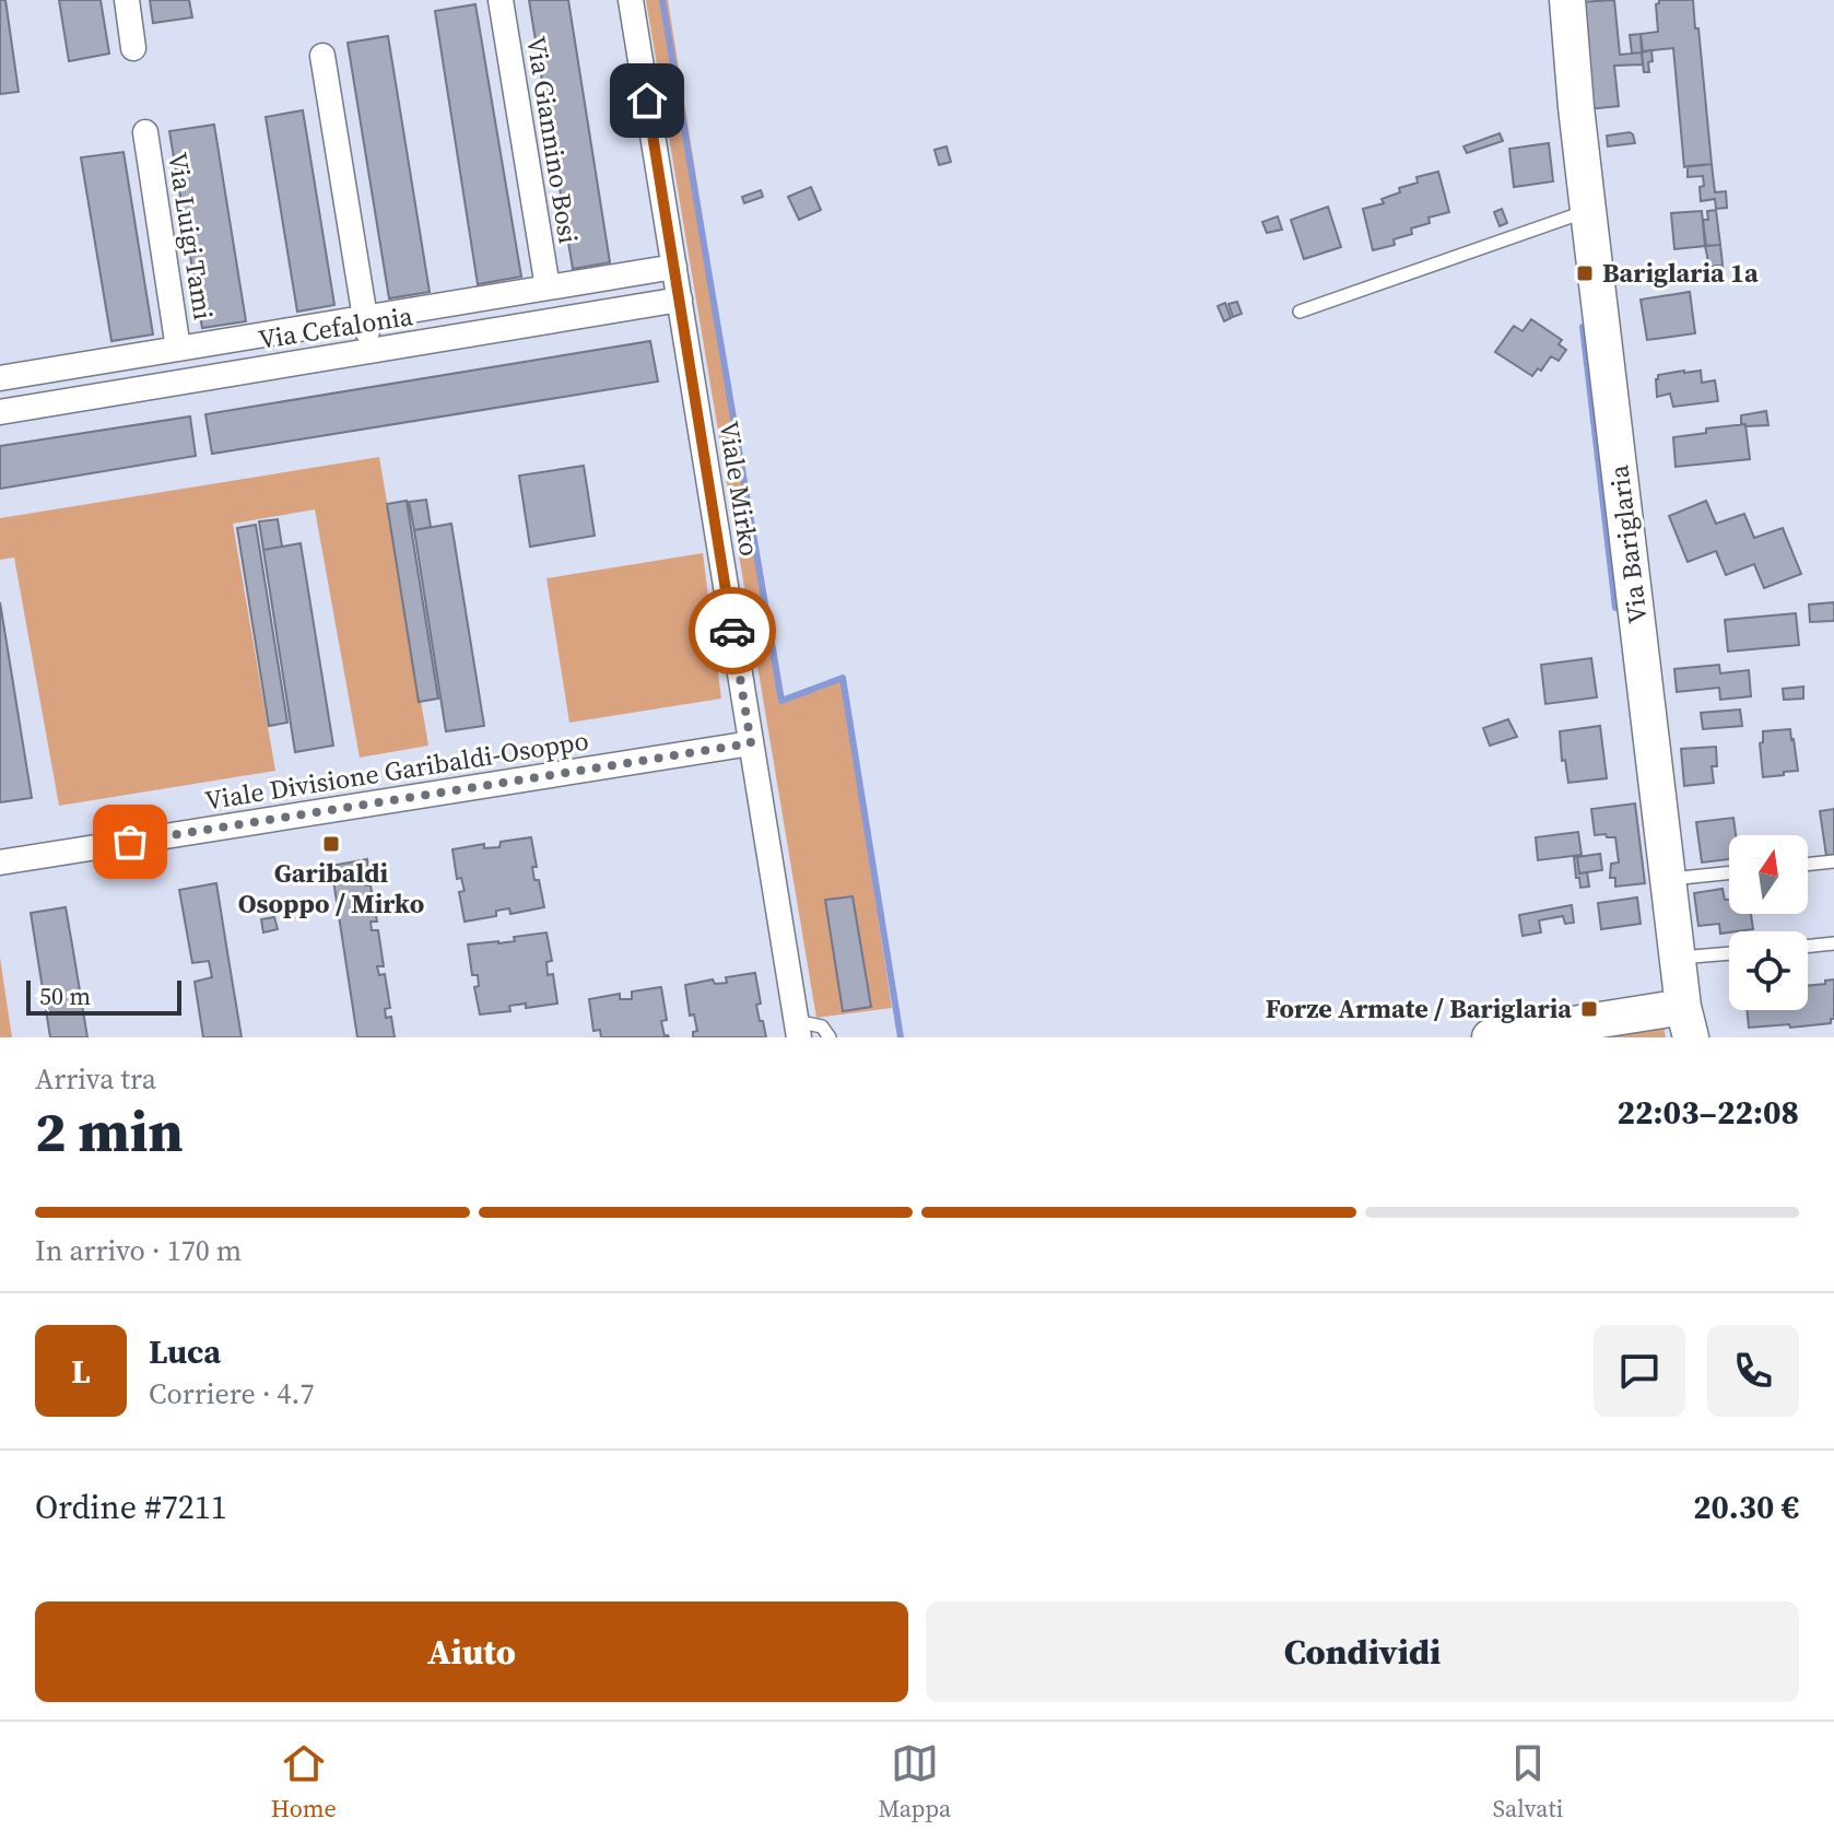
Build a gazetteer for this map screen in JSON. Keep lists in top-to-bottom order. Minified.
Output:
{"streets":{"street":["Via Giannino Bosi","Via Luigi Tami","Via Cefalonia","Viale Mirko","Via Bariglaria","Viale Divisione Garibaldi-Osoppo"]},"crossings":[["Via Giannino Bosi","Via Cefalonia"],["Via Luigi Tami","Via Cefalonia"],["Via Cefalonia","Viale Mirko"],["Viale Mirko","Viale Divisione Garibaldi-Osoppo"]],"places":{"transit":["Bariglaria 1a","Garibaldi Osoppo / Mirko","Forze Armate / Bariglaria"]},"scale_bar":"50 m","north":"top","page":{"scale":"50 m","heading":["2 min","Arriva tra","22:03–22:08"],"panel":["Luca","Corriere · 4.7","Ordine #7211","20.30 €"],"bar":"In arrivo · 170 m","round":"L","buttons":["Aiuto","Condividi"],"tabs":["Home","Mappa","Salvati"]}}
